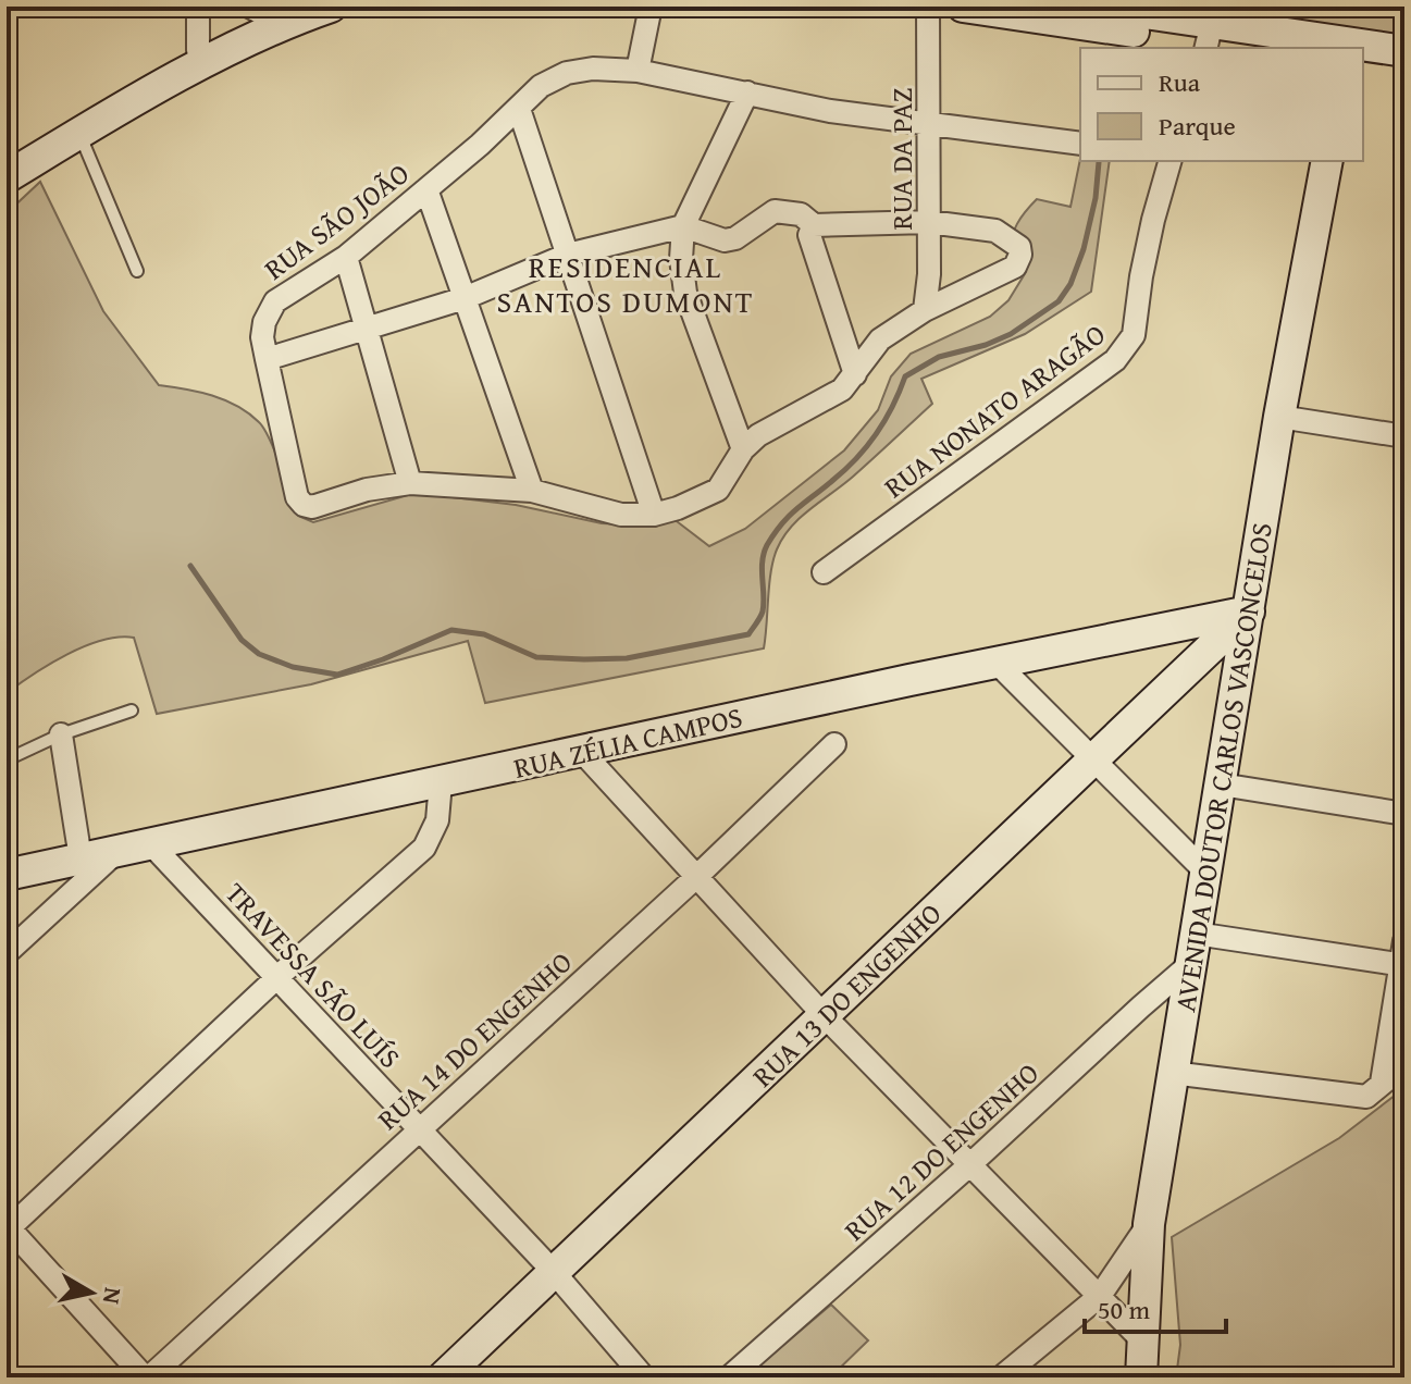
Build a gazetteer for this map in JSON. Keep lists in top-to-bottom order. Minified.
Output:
{"streets":{"street":["RUA DA PAZ","RUA SÃO JOÃO","RUA NONATO ARAGÃO","RUA ZÉLIA CAMPOS","AVENIDA DOUTOR CARLOS VASCONCELOS","TRAVESSA SÃO LUÍS","RUA 13 DO ENGENHO","RUA 14 DO ENGENHO","RUA 12 DO ENGENHO"]},"crossings":[["RUA DA PAZ","RUA SÃO JOÃO"],["RUA ZÉLIA CAMPOS","AVENIDA DOUTOR CARLOS VASCONCELOS"],["RUA ZÉLIA CAMPOS","TRAVESSA SÃO LUÍS"],["RUA ZÉLIA CAMPOS","RUA 13 DO ENGENHO"],["AVENIDA DOUTOR CARLOS VASCONCELOS","RUA 13 DO ENGENHO"],["AVENIDA DOUTOR CARLOS VASCONCELOS","RUA 12 DO ENGENHO"],["TRAVESSA SÃO LUÍS","RUA 13 DO ENGENHO"],["TRAVESSA SÃO LUÍS","RUA 14 DO ENGENHO"]],"districts":["RESIDENCIAL SANTOS DUMONT"],"legend":["Rua","Parque"],"scale_bar":"50 m","north":"right"}
